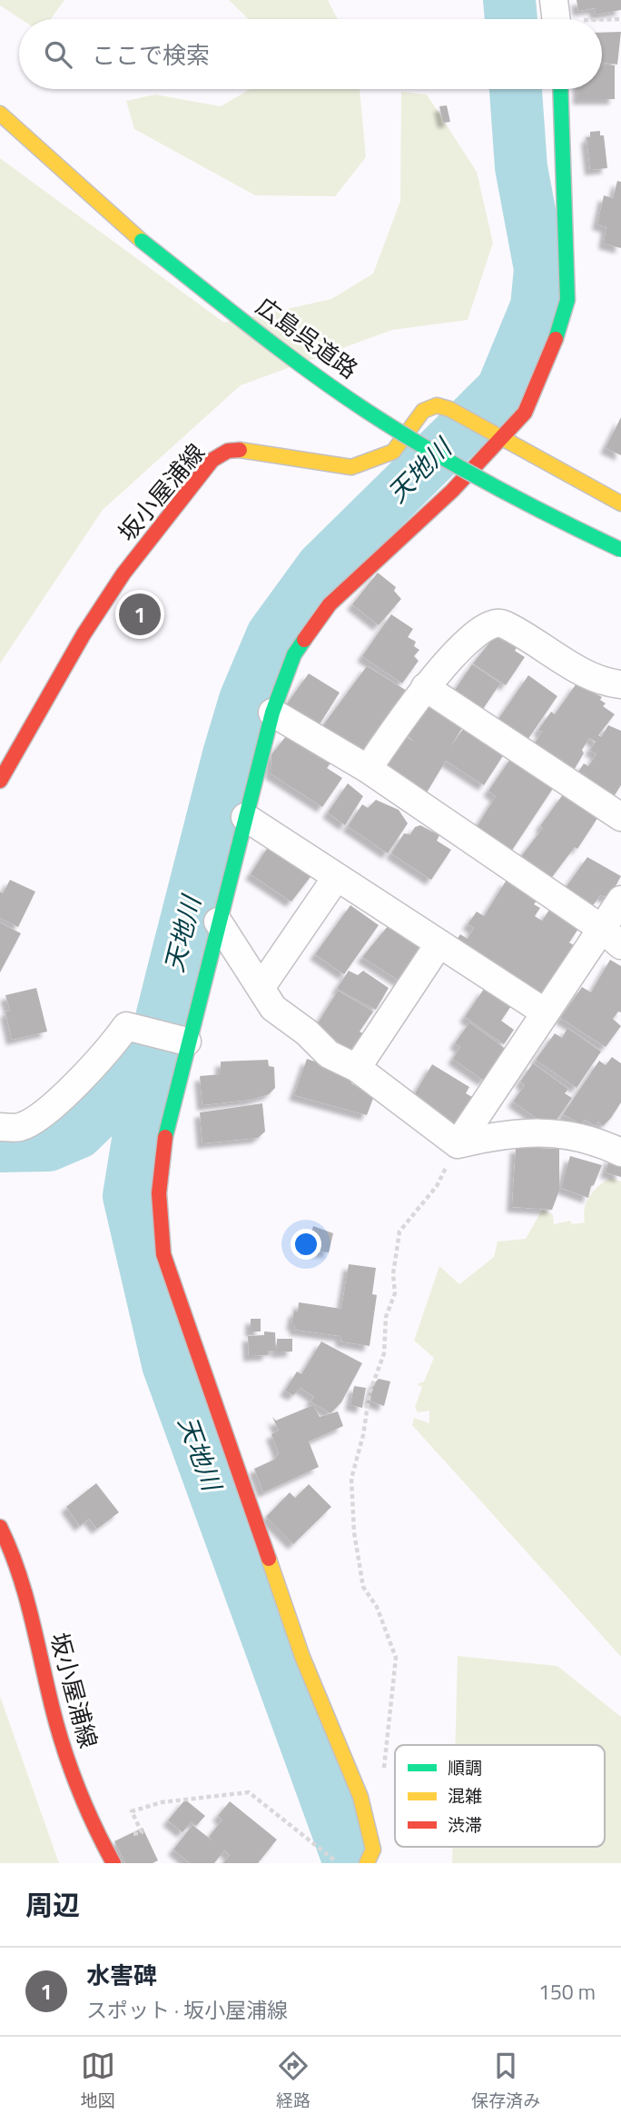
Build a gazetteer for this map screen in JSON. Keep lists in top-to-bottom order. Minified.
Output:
{"streets":{"main road":["広島呉道路","坂小屋浦線"]},"water":["天地川"],"legend":["順調","混雑","渋滞"],"page":{"search":"ここで検索","pins":"1","heading":"周辺","list":[{"mark":"1","name":"水害碑","note":"スポット · 坂小屋浦線","value":"150 m"}],"nav":["地図","経路","保存済み"]}}
